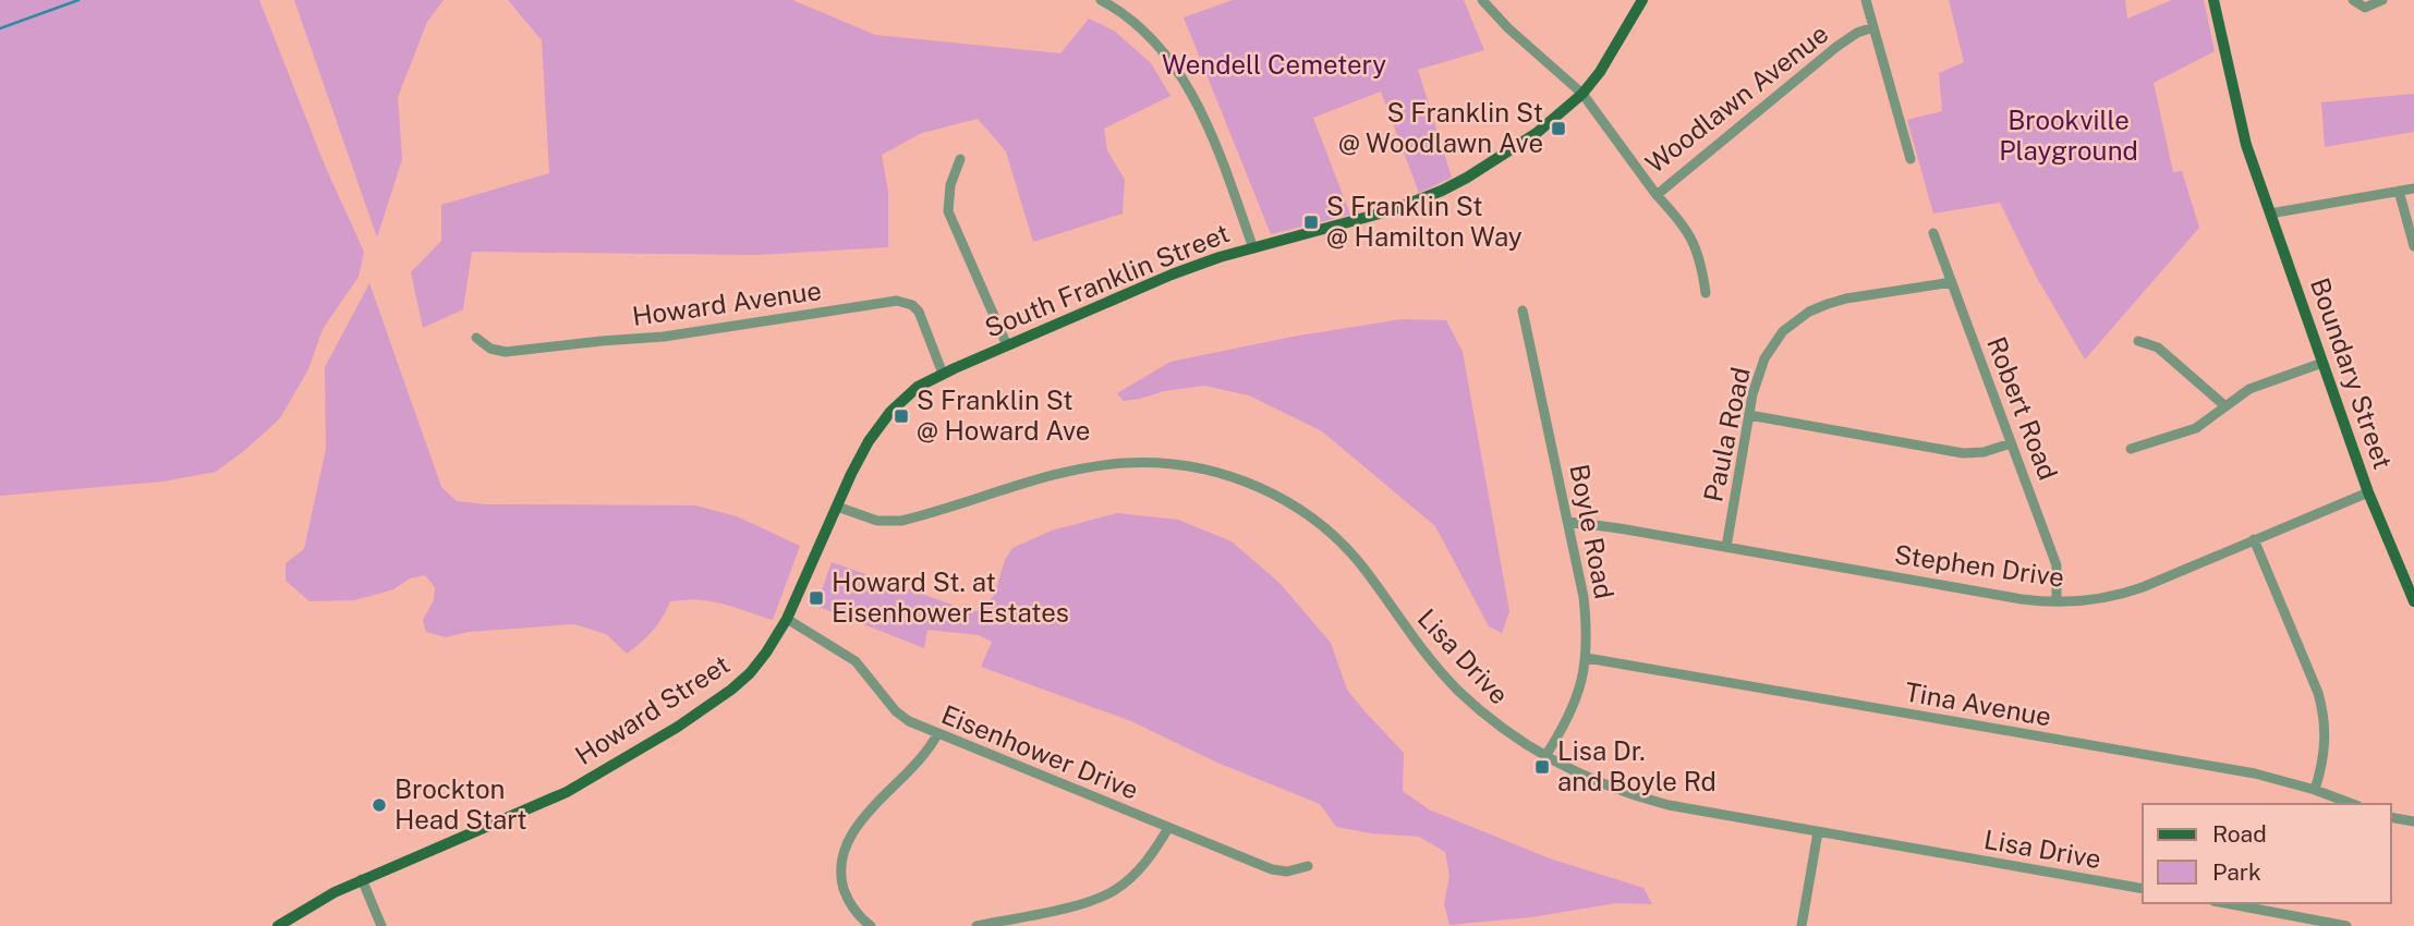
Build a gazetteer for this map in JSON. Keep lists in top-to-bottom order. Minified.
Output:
{"streets":{"main road":["South Franklin Street","Boundary Street","Howard Street"],"street":["Woodlawn Avenue","Howard Avenue","Robert Road","Paula Road","Boyle Road","Stephen Drive","Lisa Drive","Tina Avenue","Eisenhower Drive"]},"crossings":[["Woodlawn Avenue","South Franklin Street"],["South Franklin Street","Howard Avenue"],["South Franklin Street","Howard Street"],["Boundary Street","Stephen Drive"],["Robert Road","Paula Road"],["Robert Road","Stephen Drive"],["Paula Road","Stephen Drive"],["Boyle Road","Stephen Drive"],["Boyle Road","Lisa Drive"],["Boyle Road","Tina Avenue"],["Lisa Drive","Howard Street"],["Howard Street","Eisenhower Drive"]],"parks":["Wendell Cemetery","Brookville Playground"],"places":{"transit":["S Franklin St @ Woodlawn Ave","S Franklin St @ Hamilton Way","S Franklin St @ Howard Ave","Howard St. at Eisenhower Estates","Lisa Dr. and Boyle Rd"],"other":["Brockton Head Start"]},"legend":["Road","Park"]}
